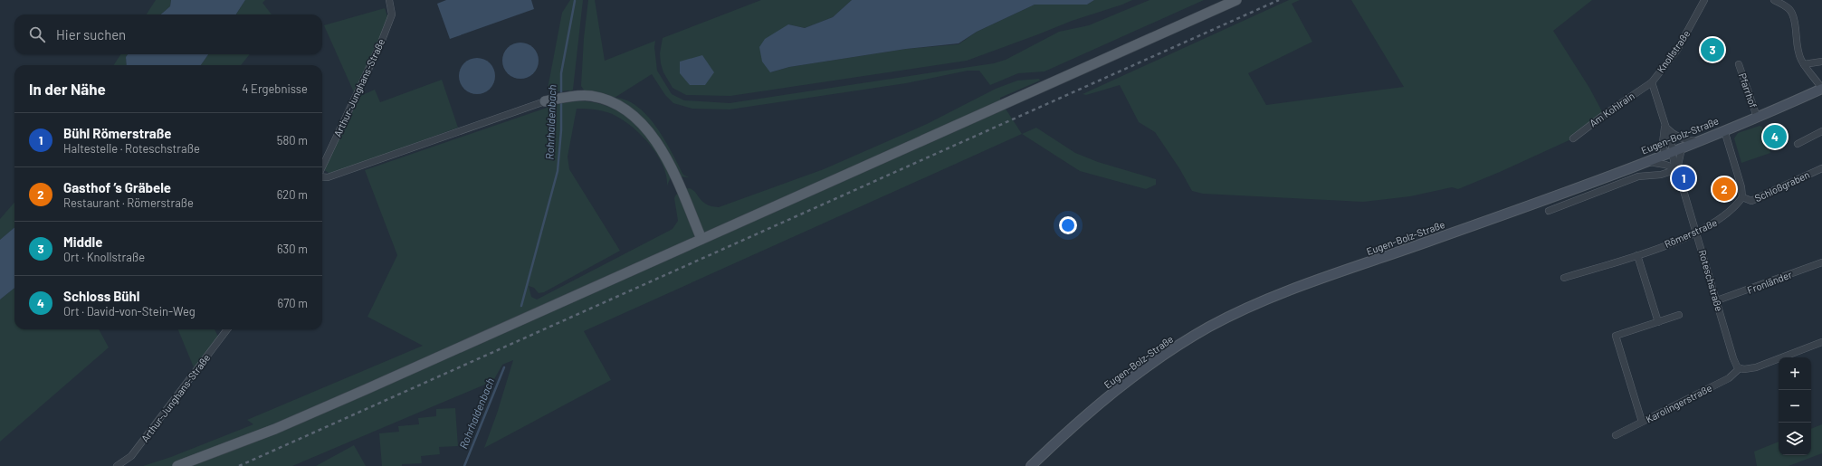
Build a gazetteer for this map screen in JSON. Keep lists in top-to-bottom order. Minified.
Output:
{"streets":{"street":["Knollstraße","Arthur-Junghans-Straße","Pfarrhof","Am Kohlrain","Eugen-Bolz-Straße","Schloßgraben","Römerstraße","Roteschstraße","Fronländer","Karolingerstraße"]},"crossings":[["Knollstraße","Am Kohlrain"],["Knollstraße","Eugen-Bolz-Straße"],["Knollstraße","Roteschstraße"],["Pfarrhof","Eugen-Bolz-Straße"],["Eugen-Bolz-Straße","Roteschstraße"],["Schloßgraben","Römerstraße"],["Römerstraße","Roteschstraße"],["Roteschstraße","Fronländer"],["Roteschstraße","Karolingerstraße"]],"water":["Rohrhaldenbach"],"page":{"search":"Hier suchen","pins":["3","4","1","2"],"heading":["In der Nähe","4 Ergebnisse"],"list":[{"mark":"1","name":"Bühl Römerstraße","note":"Haltestelle · Roteschstraße","value":"580 m"},{"mark":"2","name":"Gasthof ’s Gräbele","note":"Restaurant · Römerstraße","value":"620 m"},{"mark":"3","name":"Middle","note":"Ort · Knollstraße","value":"630 m"},{"mark":"4","name":"Schloss Bühl","note":"Ort · David-von-Stein-Weg","value":"670 m"}],"map_buttons":["+","−"]}}
